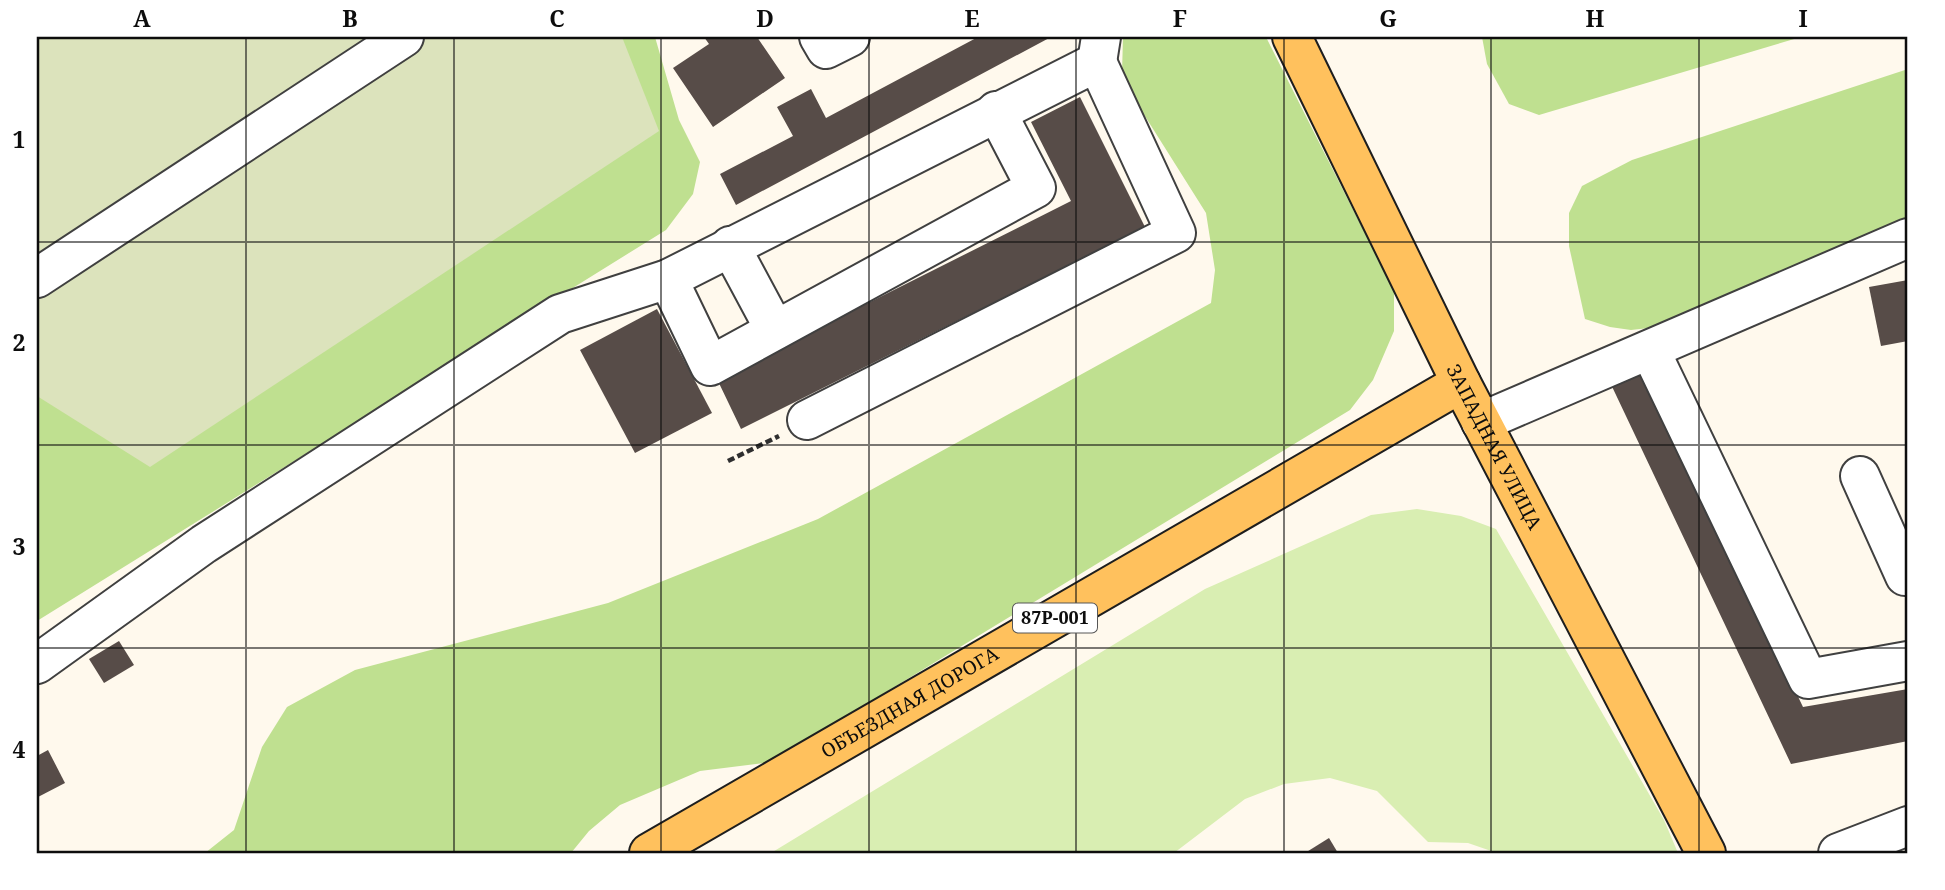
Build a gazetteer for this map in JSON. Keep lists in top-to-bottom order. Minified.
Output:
{"streets":{"main road":["ЗАПАДНАЯ УЛИЦА","87Р-001","ОБЪЕЗДНАЯ ДОРОГА"]},"crossings":[["ЗАПАДНАЯ УЛИЦА","ОБЪЕЗДНАЯ ДОРОГА"]],"grid":{"columns":["A","B","C","D","E","F","G","H","I"],"rows":["1","2","3","4"]}}
